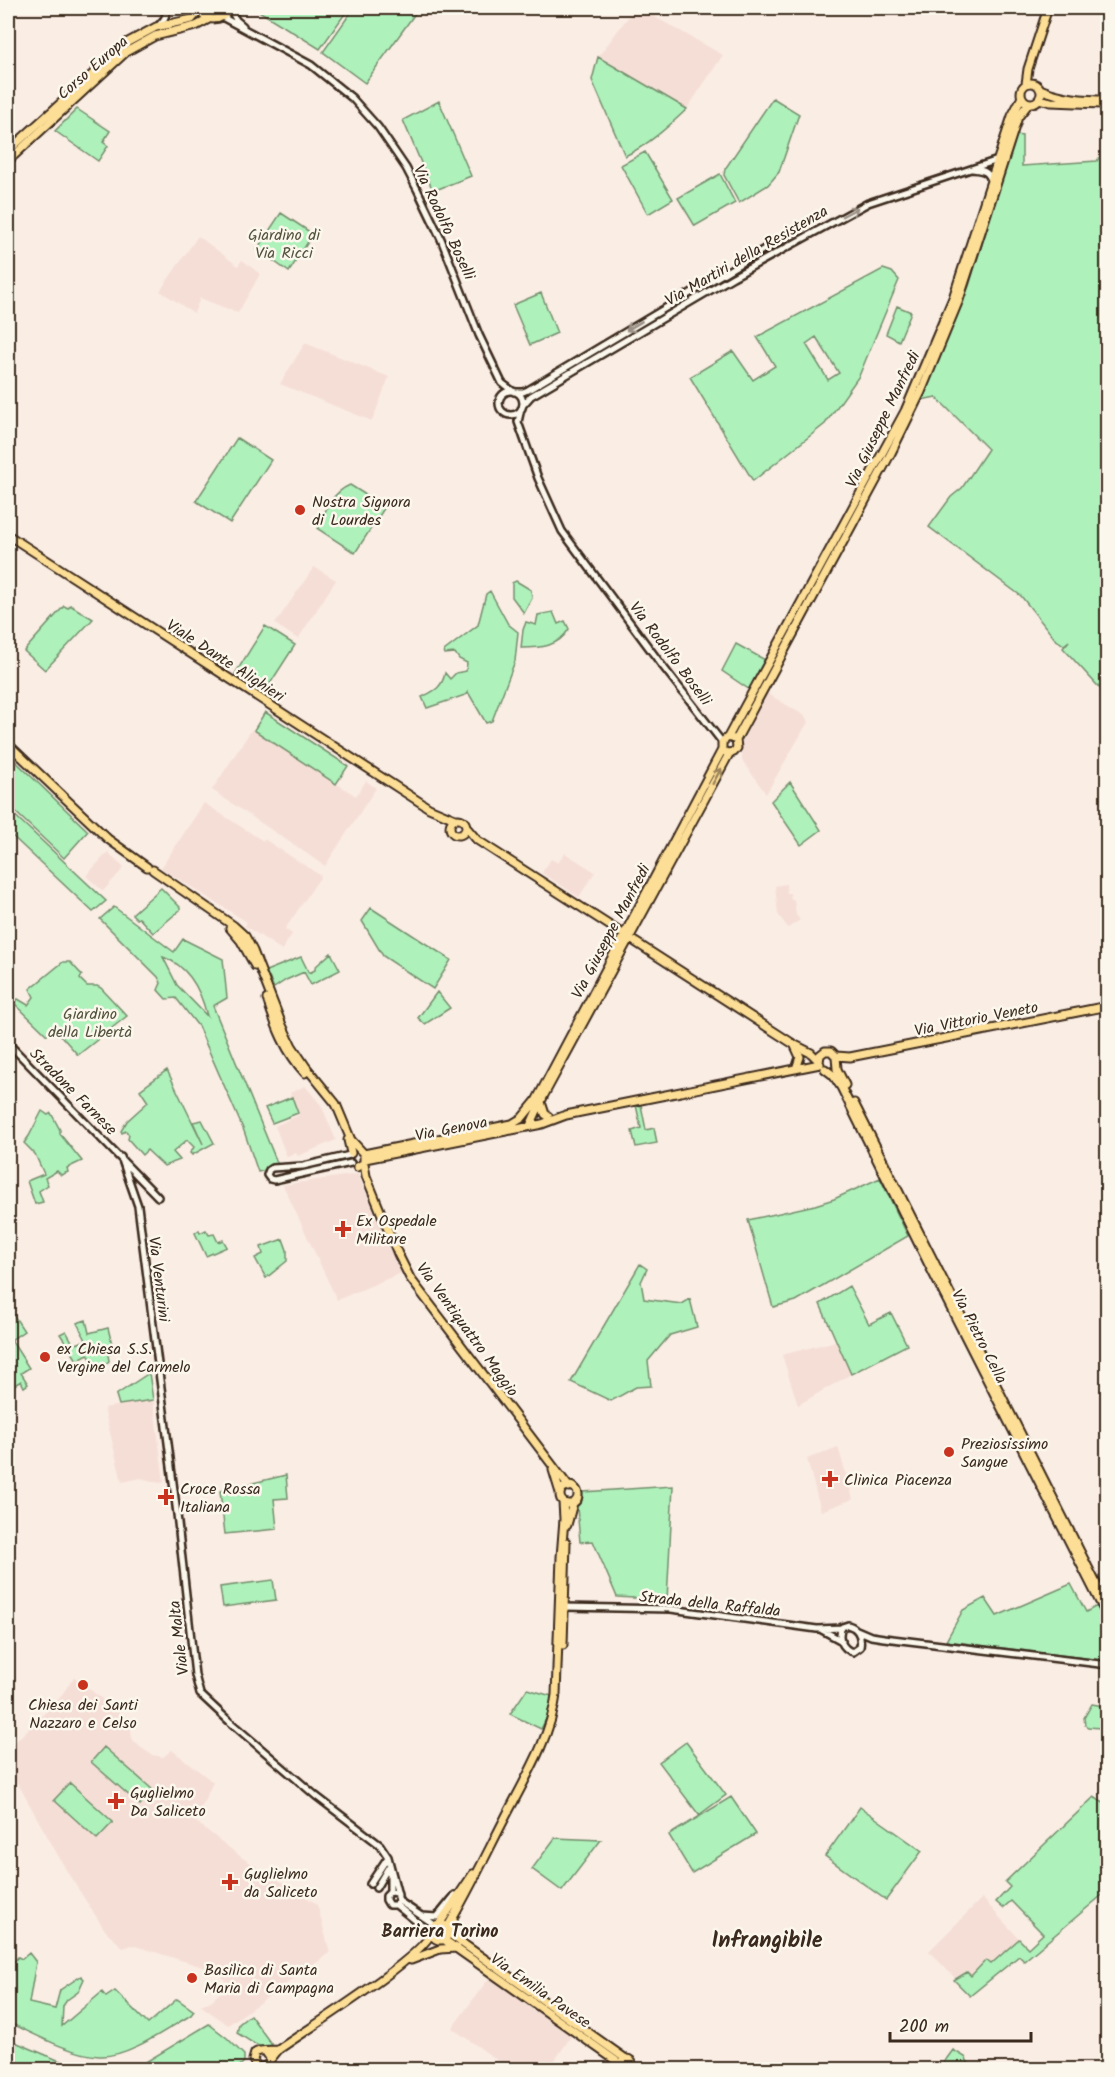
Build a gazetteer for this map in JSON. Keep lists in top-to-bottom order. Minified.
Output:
{"streets":{"main road":["Corso Europa","Via Rodolfo Boselli","Via Giuseppe Manfredi","Viale Dante Alighieri","Via Vittorio Veneto","Via Genova","Via Ventiquattro Maggio","Via Pietro Cella","Via Emilia Pavese"],"street":["Via Martiri della Resistenza","Stradone Farnese","Via Venturini","Strada della Raffalda","Viale Malta"]},"crossings":[["Via Rodolfo Boselli","Via Martiri della Resistenza"],["Via Rodolfo Boselli","Via Giuseppe Manfredi"],["Via Martiri della Resistenza","Via Giuseppe Manfredi"],["Via Giuseppe Manfredi","Via Genova"],["Via Vittorio Veneto","Via Pietro Cella"],["Stradone Farnese","Via Venturini"],["Via Genova","Via Ventiquattro Maggio"],["Via Venturini","Viale Malta"],["Via Ventiquattro Maggio","Strada della Raffalda"],["Via Ventiquattro Maggio","Via Emilia Pavese"]],"districts":["Barriera Torino","Infrangibile"],"parks":["Giardino di Via Ricci","Giardino della Libertà"],"places":{"other":["Nostra Signora di Lourdes","ex Chiesa S.S. Vergine del Carmelo","Preziosissimo Sangue","Chiesa dei Santi Nazzaro e Celso","Basilica di Santa Maria di Campagna"],"health":["Ex Ospedale Militare","Clinica Piacenza","Croce Rossa Italiana","Guglielmo Da Saliceto","Guglielmo da Saliceto"]},"scale_bar":"200 m"}
